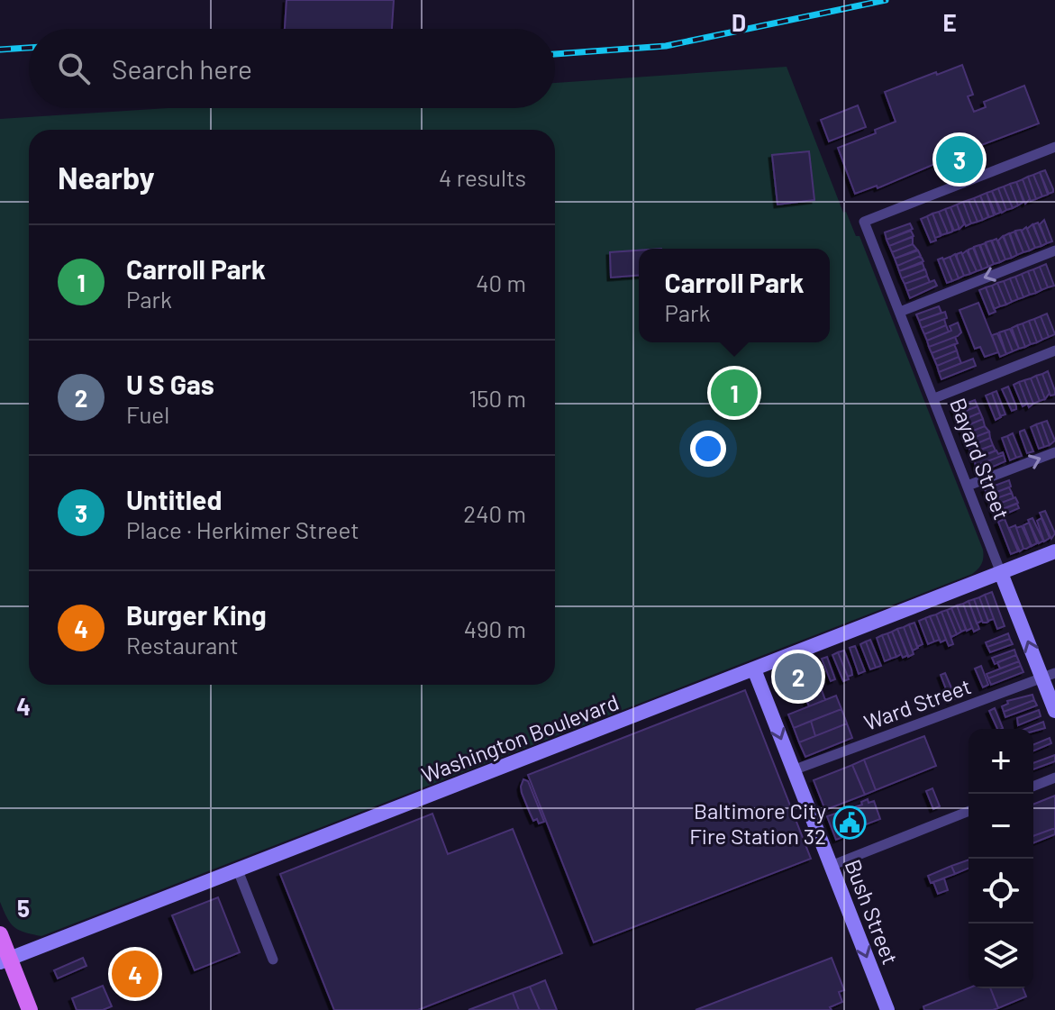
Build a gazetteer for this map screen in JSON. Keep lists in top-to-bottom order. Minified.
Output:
{"streets":{"main road":["Bayard Street","Washington Boulevard","Bush Street"],"street":["Ward Street"]},"crossings":[["Bayard Street","Ward Street"],["Bayard Street","Washington Boulevard"],["Ward Street","Bush Street"],["Washington Boulevard","Bush Street"]],"one_way":["Bush Street"],"places":{"public building":["Baltimore City Fire Station 32"]},"page":{"search":"Search here","heading":["Nearby","4 results"],"pins":["3","1","2","4"],"list":[{"mark":"1","name":"Carroll Park","note":"Park","value":"40 m"},{"mark":"2","name":"U S Gas","note":"Fuel","value":"150 m"},{"mark":"3","name":"Untitled","note":"Place · Herkimer Street","value":"240 m"},{"mark":"4","name":"Burger King","note":"Restaurant","value":"490 m"}],"popup":["Carroll Park","Park"],"map_buttons":["+","−"]},"grid":{"columns":["D","E"],"rows":["4","5"]}}
